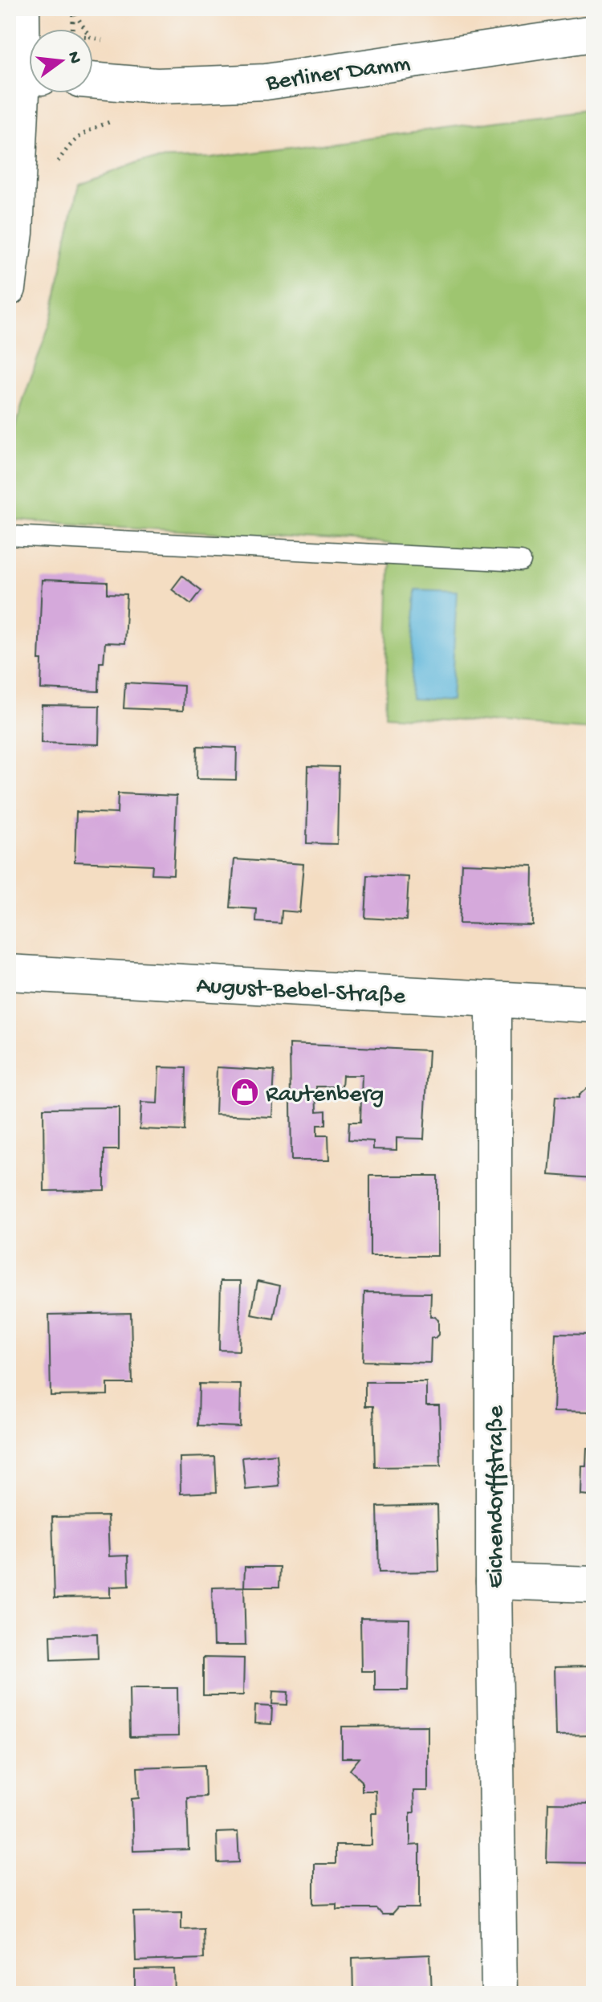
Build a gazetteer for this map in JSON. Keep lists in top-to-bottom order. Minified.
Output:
{"streets":{"street":["Berliner Damm","August-Bebel-Straße","Eichendorffstraße"]},"crossings":[["August-Bebel-Straße","Eichendorffstraße"]],"places":{"shop":["Rautenberg"]},"north":"right"}
